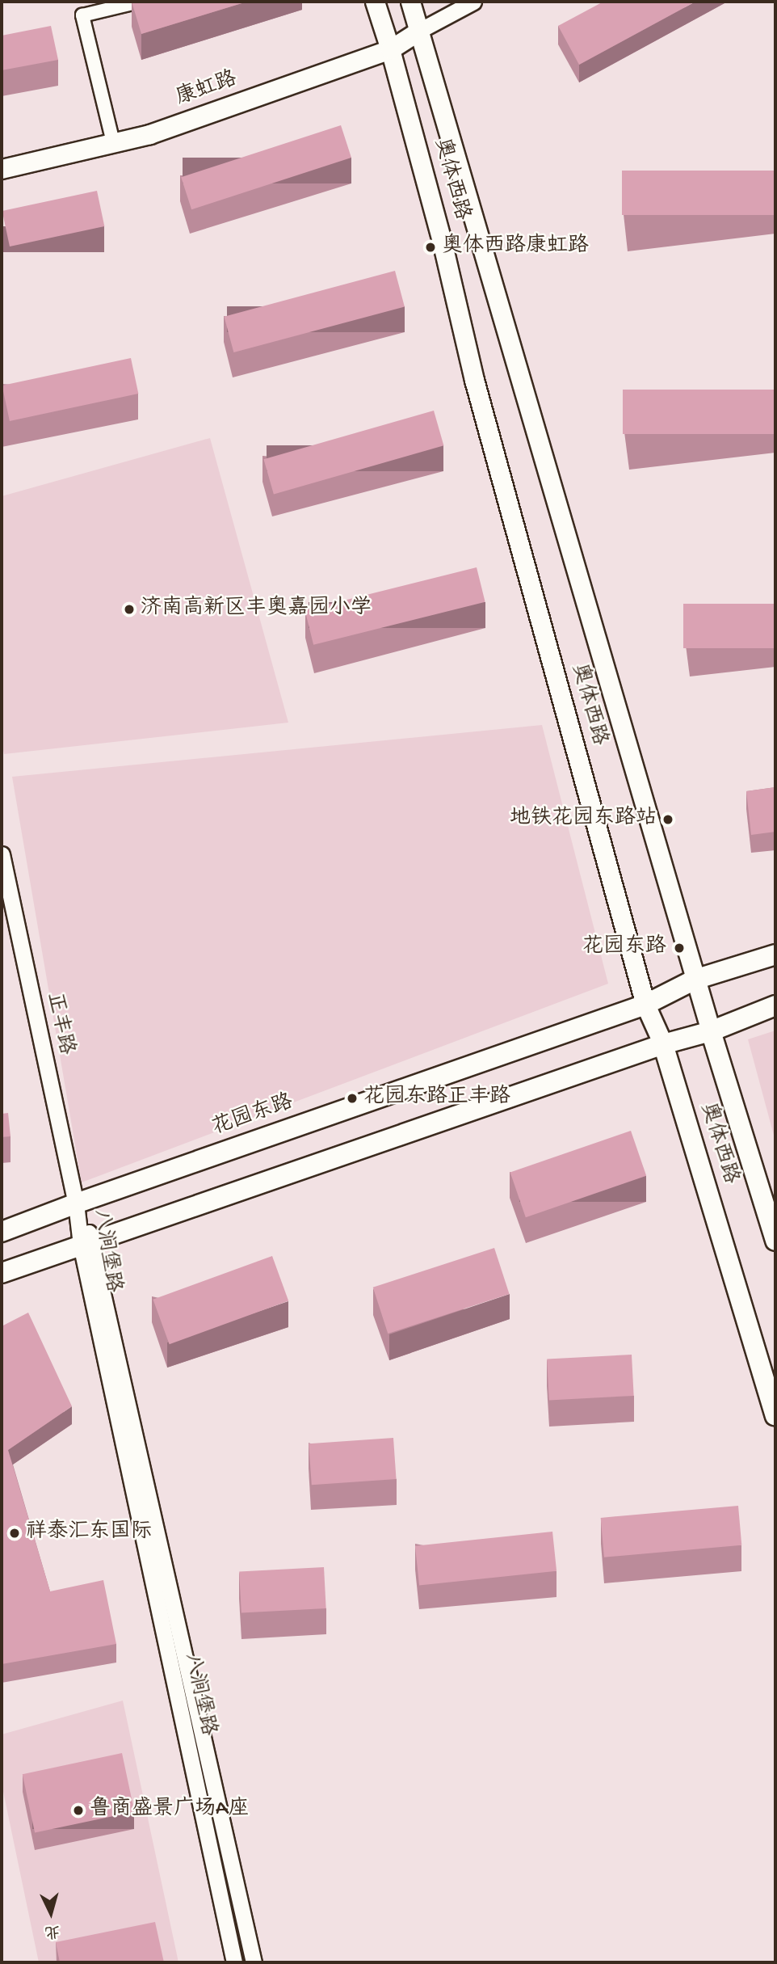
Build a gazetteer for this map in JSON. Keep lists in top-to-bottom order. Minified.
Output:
{"streets":{"main road":["康虹路","奥体西路","花园东路"],"street":["正丰路","八涧堡路"]},"crossings":[["康虹路","奥体西路"],["奥体西路","花园东路"],["正丰路","花园东路"],["正丰路","八涧堡路"],["花园东路","八涧堡路"]],"places":["奥体西路康虹路","济南高新区丰奥嘉园小学","地铁花园东路站","花园东路","花园东路正丰路","祥泰汇东国际","鲁商盛景广场A座"],"north":"bottom"}
